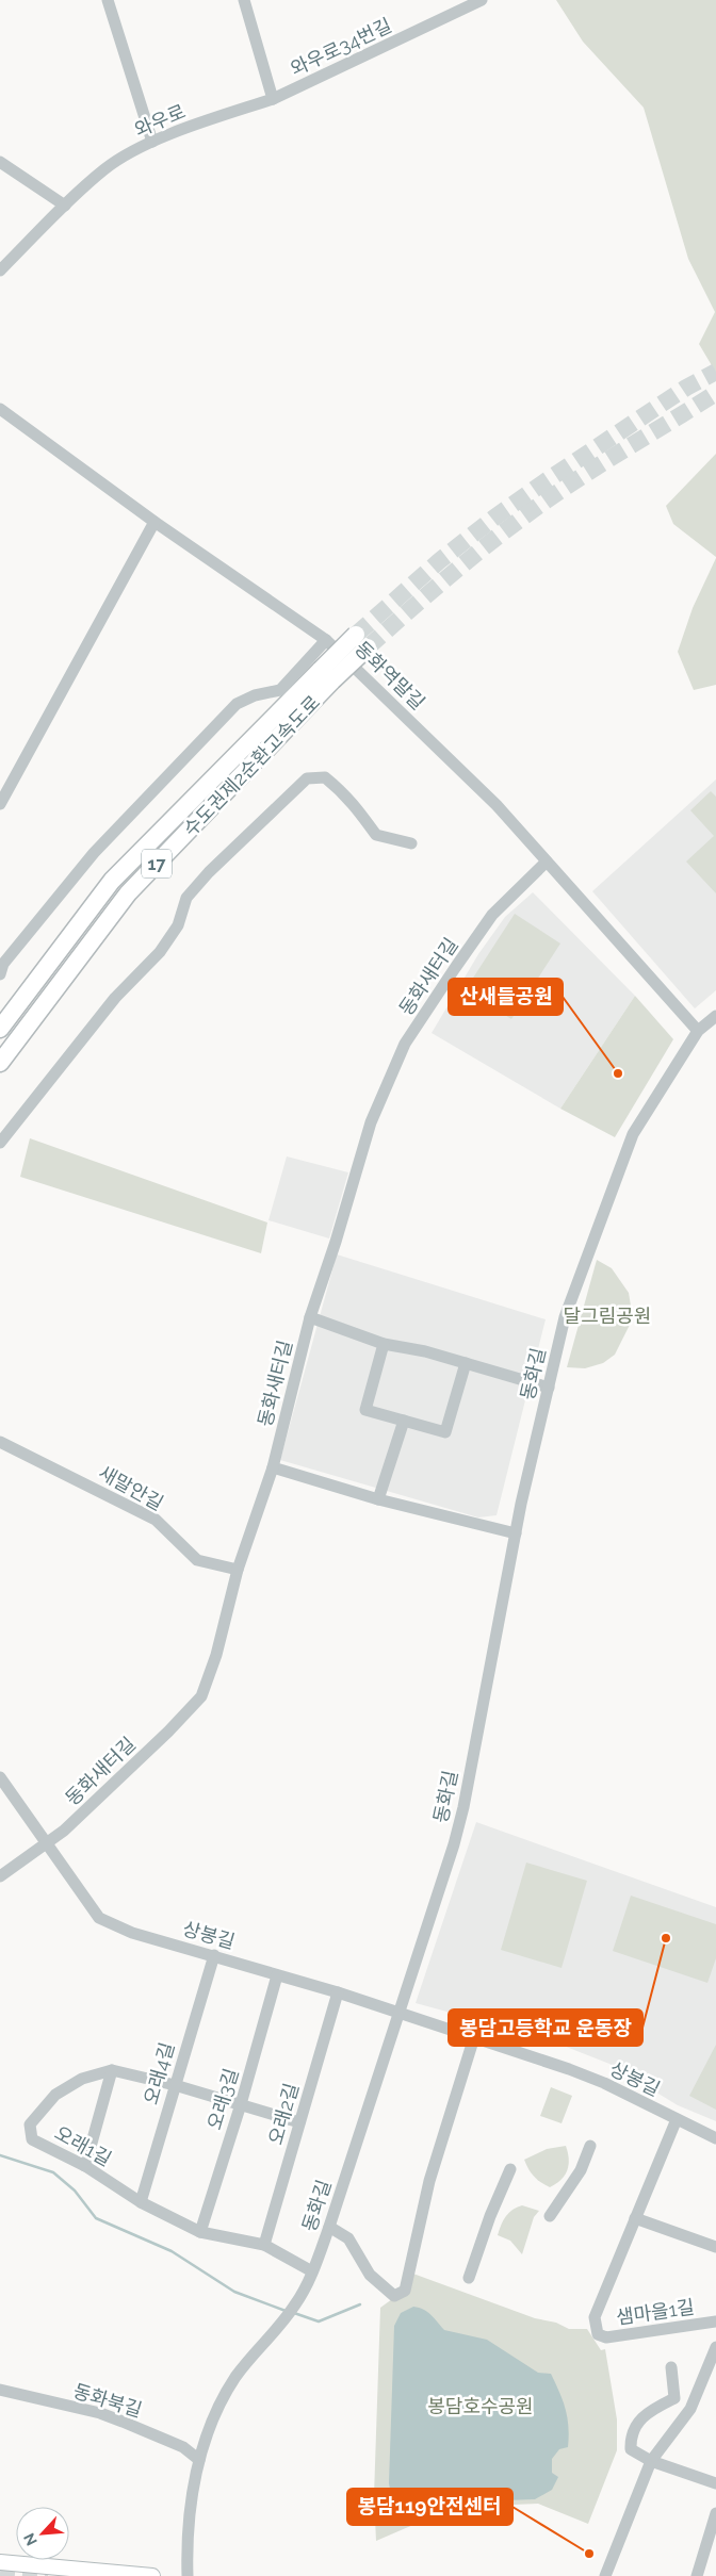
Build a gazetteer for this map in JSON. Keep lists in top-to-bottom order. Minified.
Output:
{"streets":{"highway":["수도권제2순환고속도로","17"],"street":["와우로34번길","와우로","동화역말길","동화새터길","동화길","새말안길","상봉길","오래4길","오래3길","오래2길","오래1길","샘마을1길","동화북길"]},"crossings":[["와우로34번길","와우로"],["동화역말길","동화새터길"],["동화역말길","동화길"],["동화새터길","새말안길"],["동화새터길","상봉길"],["동화길","상봉길"],["동화길","오래1길"],["동화길","동화북길"],["상봉길","오래4길"],["상봉길","오래3길"],["상봉길","오래2길"],["상봉길","샘마을1길"],["오래4길","오래1길"],["오래3길","오래1길"],["오래2길","오래1길"]],"parks":["달그림공원","봉담호수공원"],"places":["산새들공원","봉담고등학교 운동장","봉담119안전센터"],"north":"bottom left"}
